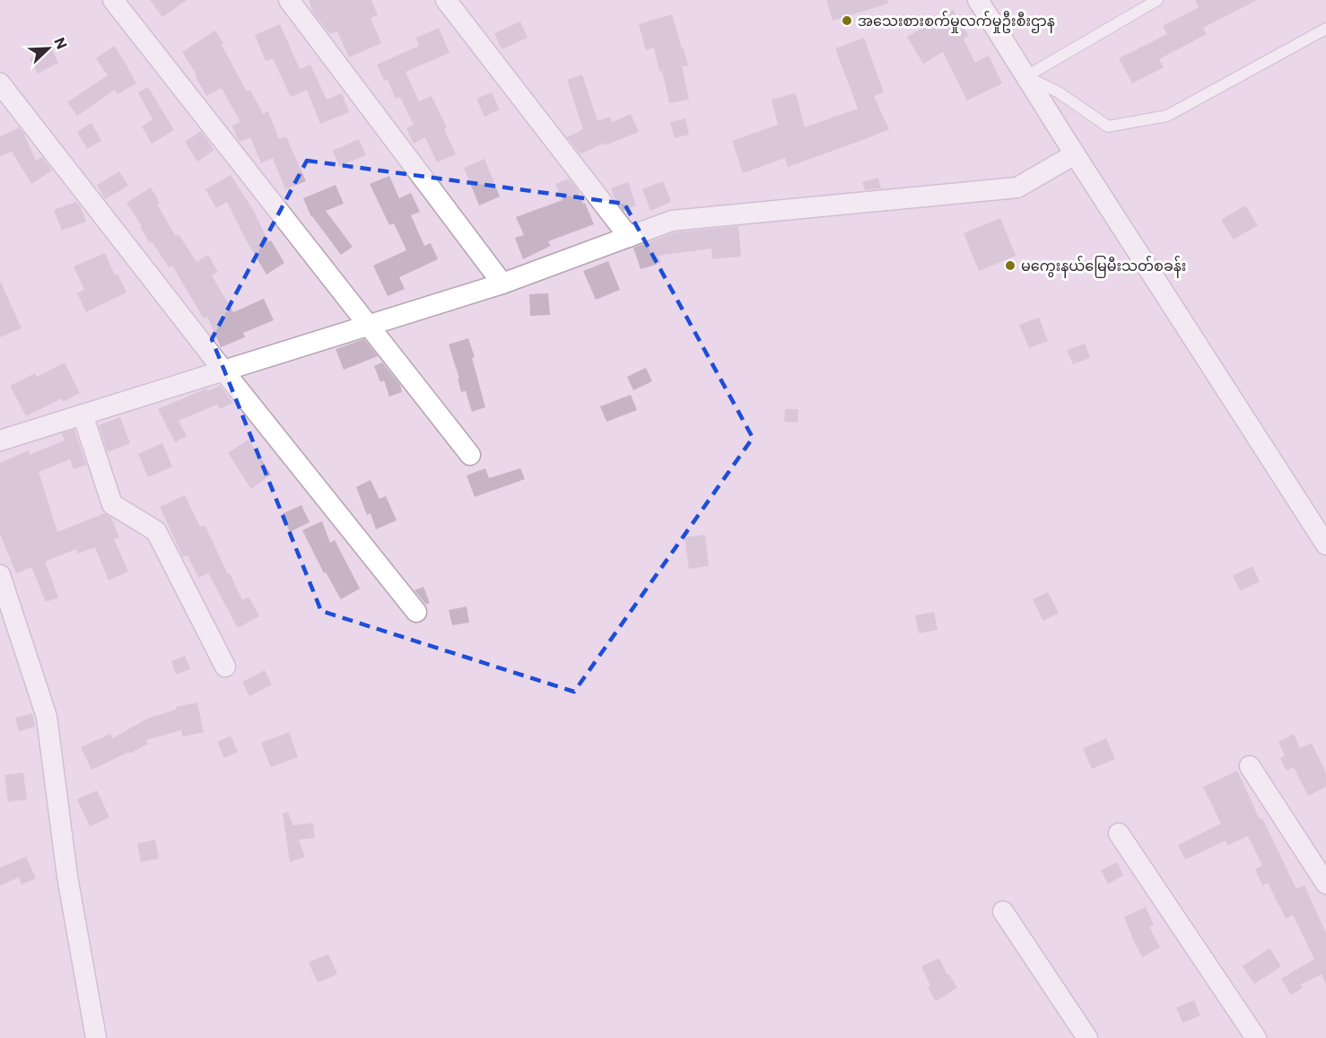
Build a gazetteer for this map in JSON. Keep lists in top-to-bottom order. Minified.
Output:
{"places":["အသေးစားစက်မှုလက်မှုဦးစီးဌာန","မကွေးနယ်မြေမီးသတ်စခန်း"],"north":"top right"}
